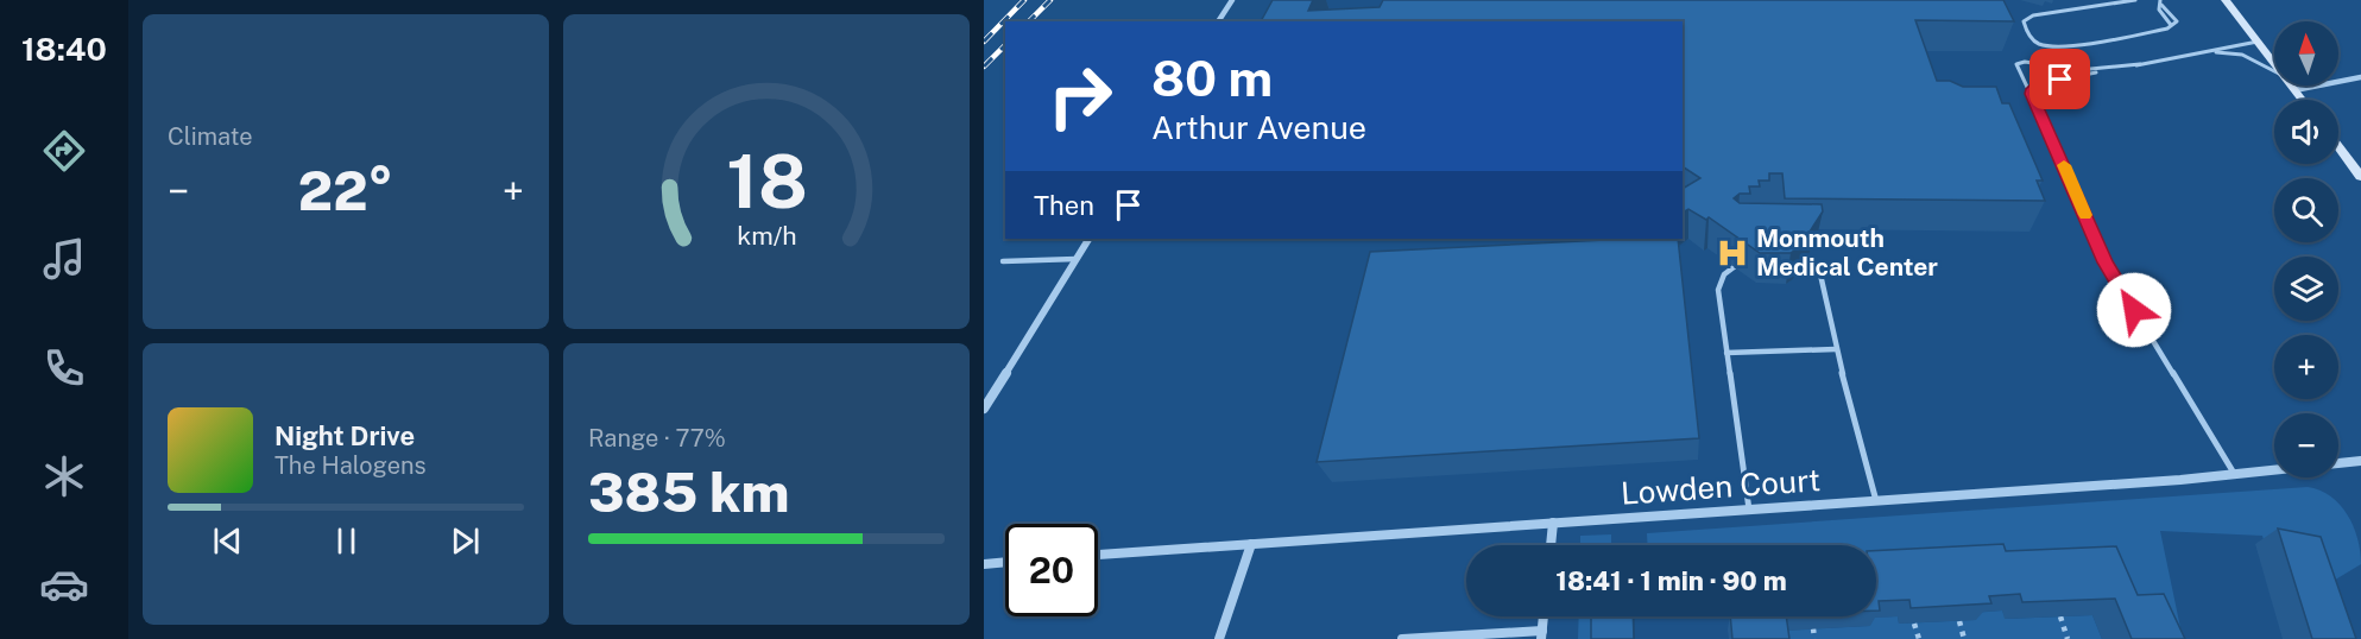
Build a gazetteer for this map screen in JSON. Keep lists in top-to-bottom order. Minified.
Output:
{"streets":{"street":["Lowden Court"]},"places":{"hospital":["Monmouth Medical Center"]},"north":"top","page":{"tabs":"18:40","tile":["Climate",["Range · 77%","385 km"]],"map_buttons":["+","−"],"turn":["80 m","Arthur Avenue"],"heat":["−","22°","+"],"then":"Then","song":["Night Drive","The Halogens"],"limit":"20","trip":"18:41 · 1 min · 90 m","gauge":["18","km/h"]}}
